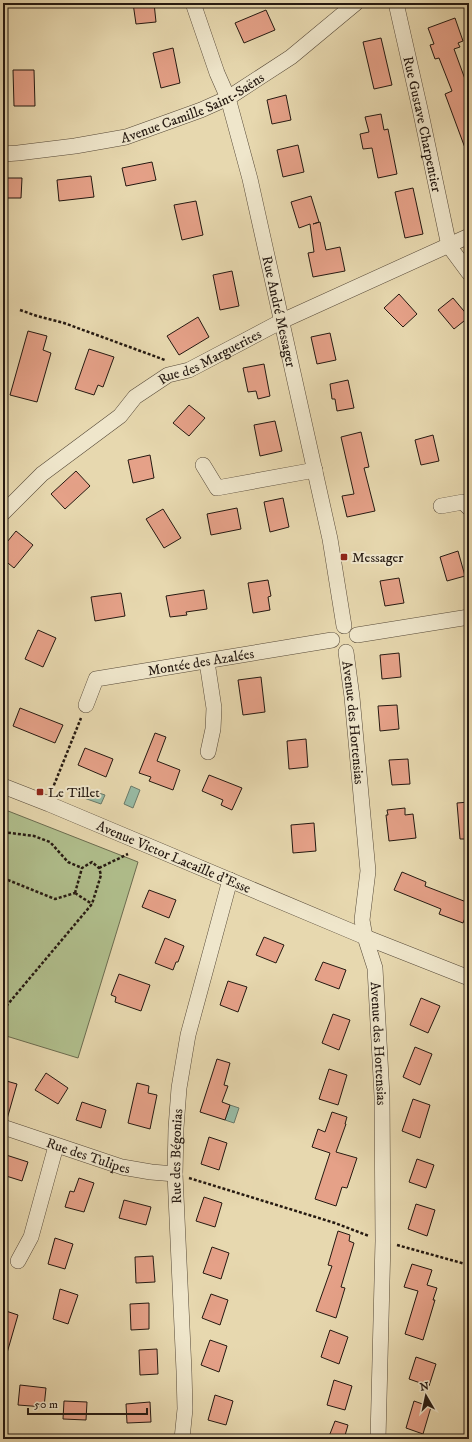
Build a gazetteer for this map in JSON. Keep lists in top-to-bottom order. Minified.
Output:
{"streets":{"street":["Avenue Camille Saint-Saëns","Rue Gustave Charpentier","Rue André Messager","Rue des Marguerites","Montée des Azalées","Avenue des Hortensias","Avenue Victor Lacaille d'Esse","Rue des Tulipes","Rue des Bégonias"]},"crossings":[["Avenue Camille Saint-Saëns","Rue André Messager"],["Rue Gustave Charpentier","Rue des Marguerites"],["Rue André Messager","Rue des Marguerites"],["Rue André Messager","Montée des Azalées"],["Rue André Messager","Avenue des Hortensias"],["Montée des Azalées","Avenue des Hortensias"],["Avenue des Hortensias","Avenue Victor Lacaille d'Esse"],["Avenue Victor Lacaille d'Esse","Rue des Bégonias"],["Rue des Tulipes","Rue des Bégonias"]],"places":{"transit":["Messager","Le Tillet"]},"scale_bar":"50 m","north":"top"}
